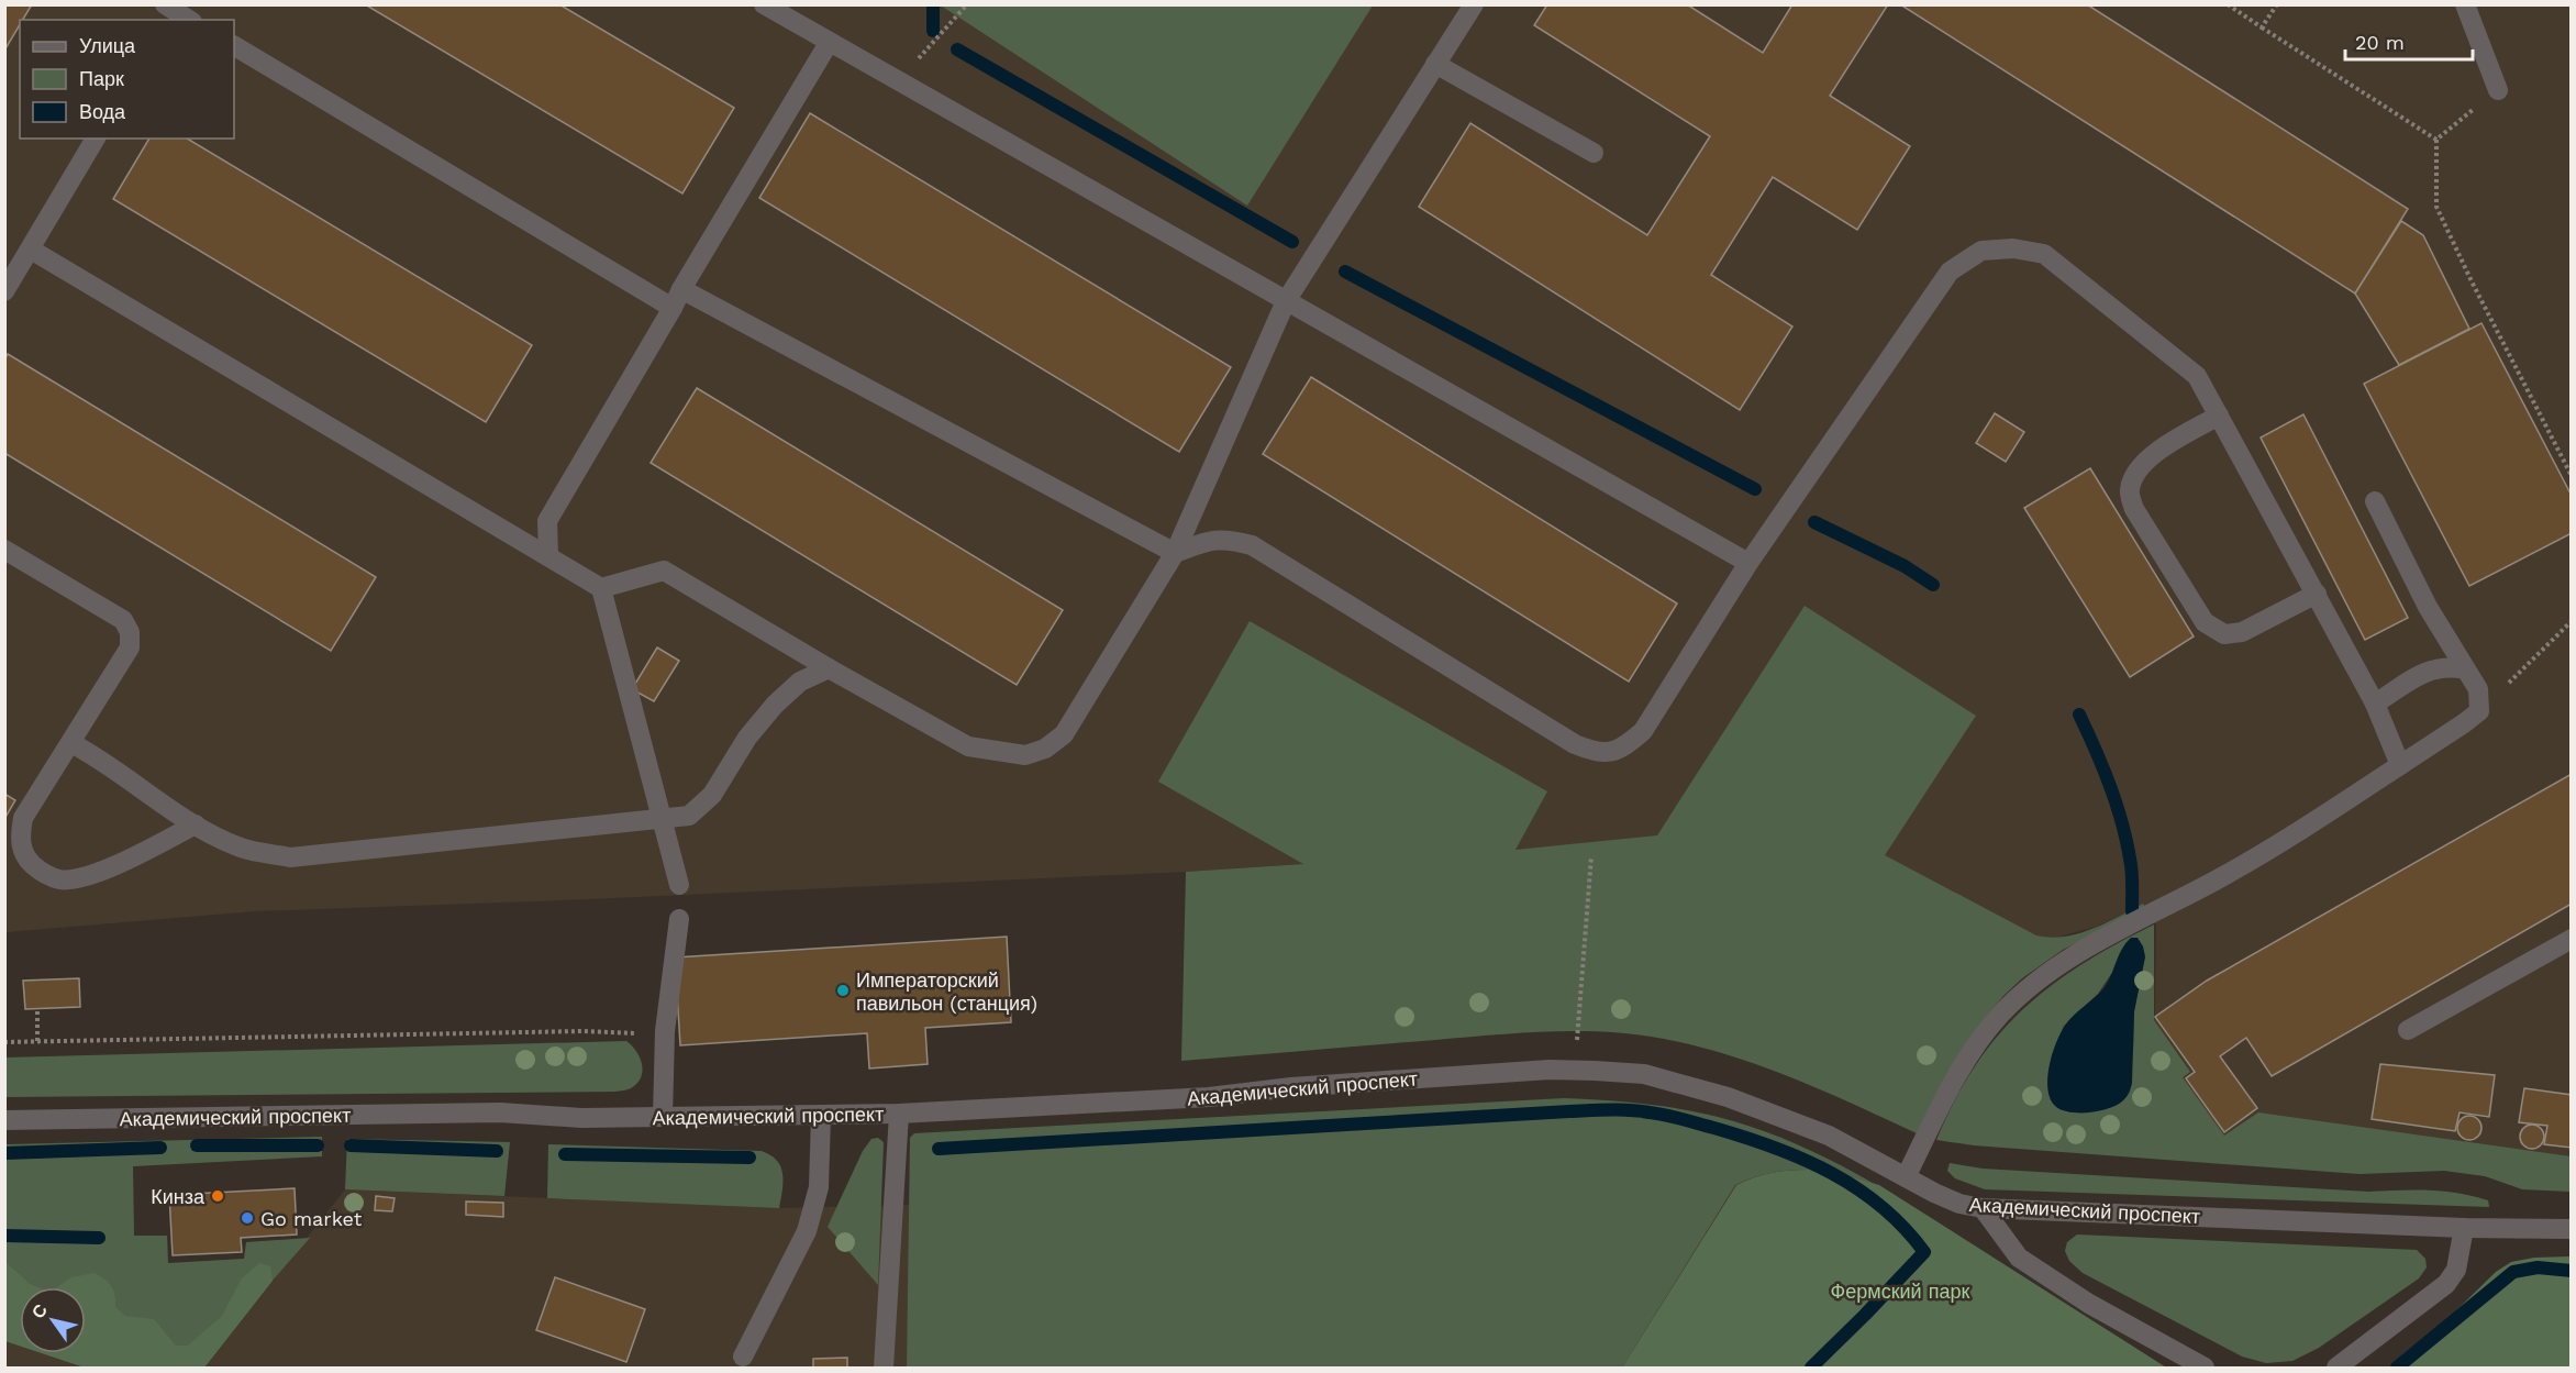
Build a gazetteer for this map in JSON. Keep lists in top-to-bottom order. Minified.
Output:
{"streets":{"street":["Академический проспект"]},"parks":["Фермский парк"],"places":["Императорский павильон (станция)","Кинза","Go market"],"legend":["Улица","Парк","Вода"],"scale_bar":"20 m","north":"top left"}
